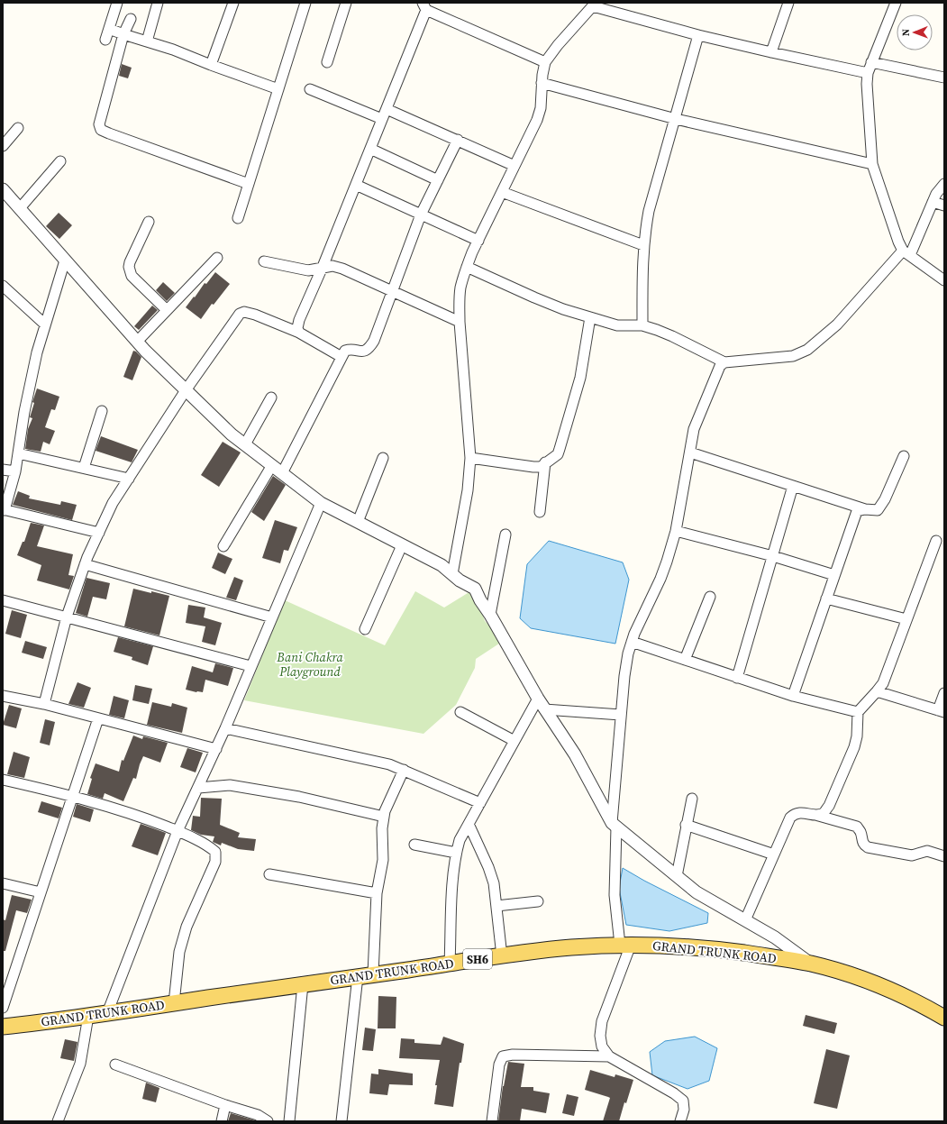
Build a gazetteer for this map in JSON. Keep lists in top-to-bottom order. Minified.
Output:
{"streets":{"main road":["GRAND TRUNK ROAD","SH6"]},"parks":["Bani Chakra Playground"],"north":"left"}
